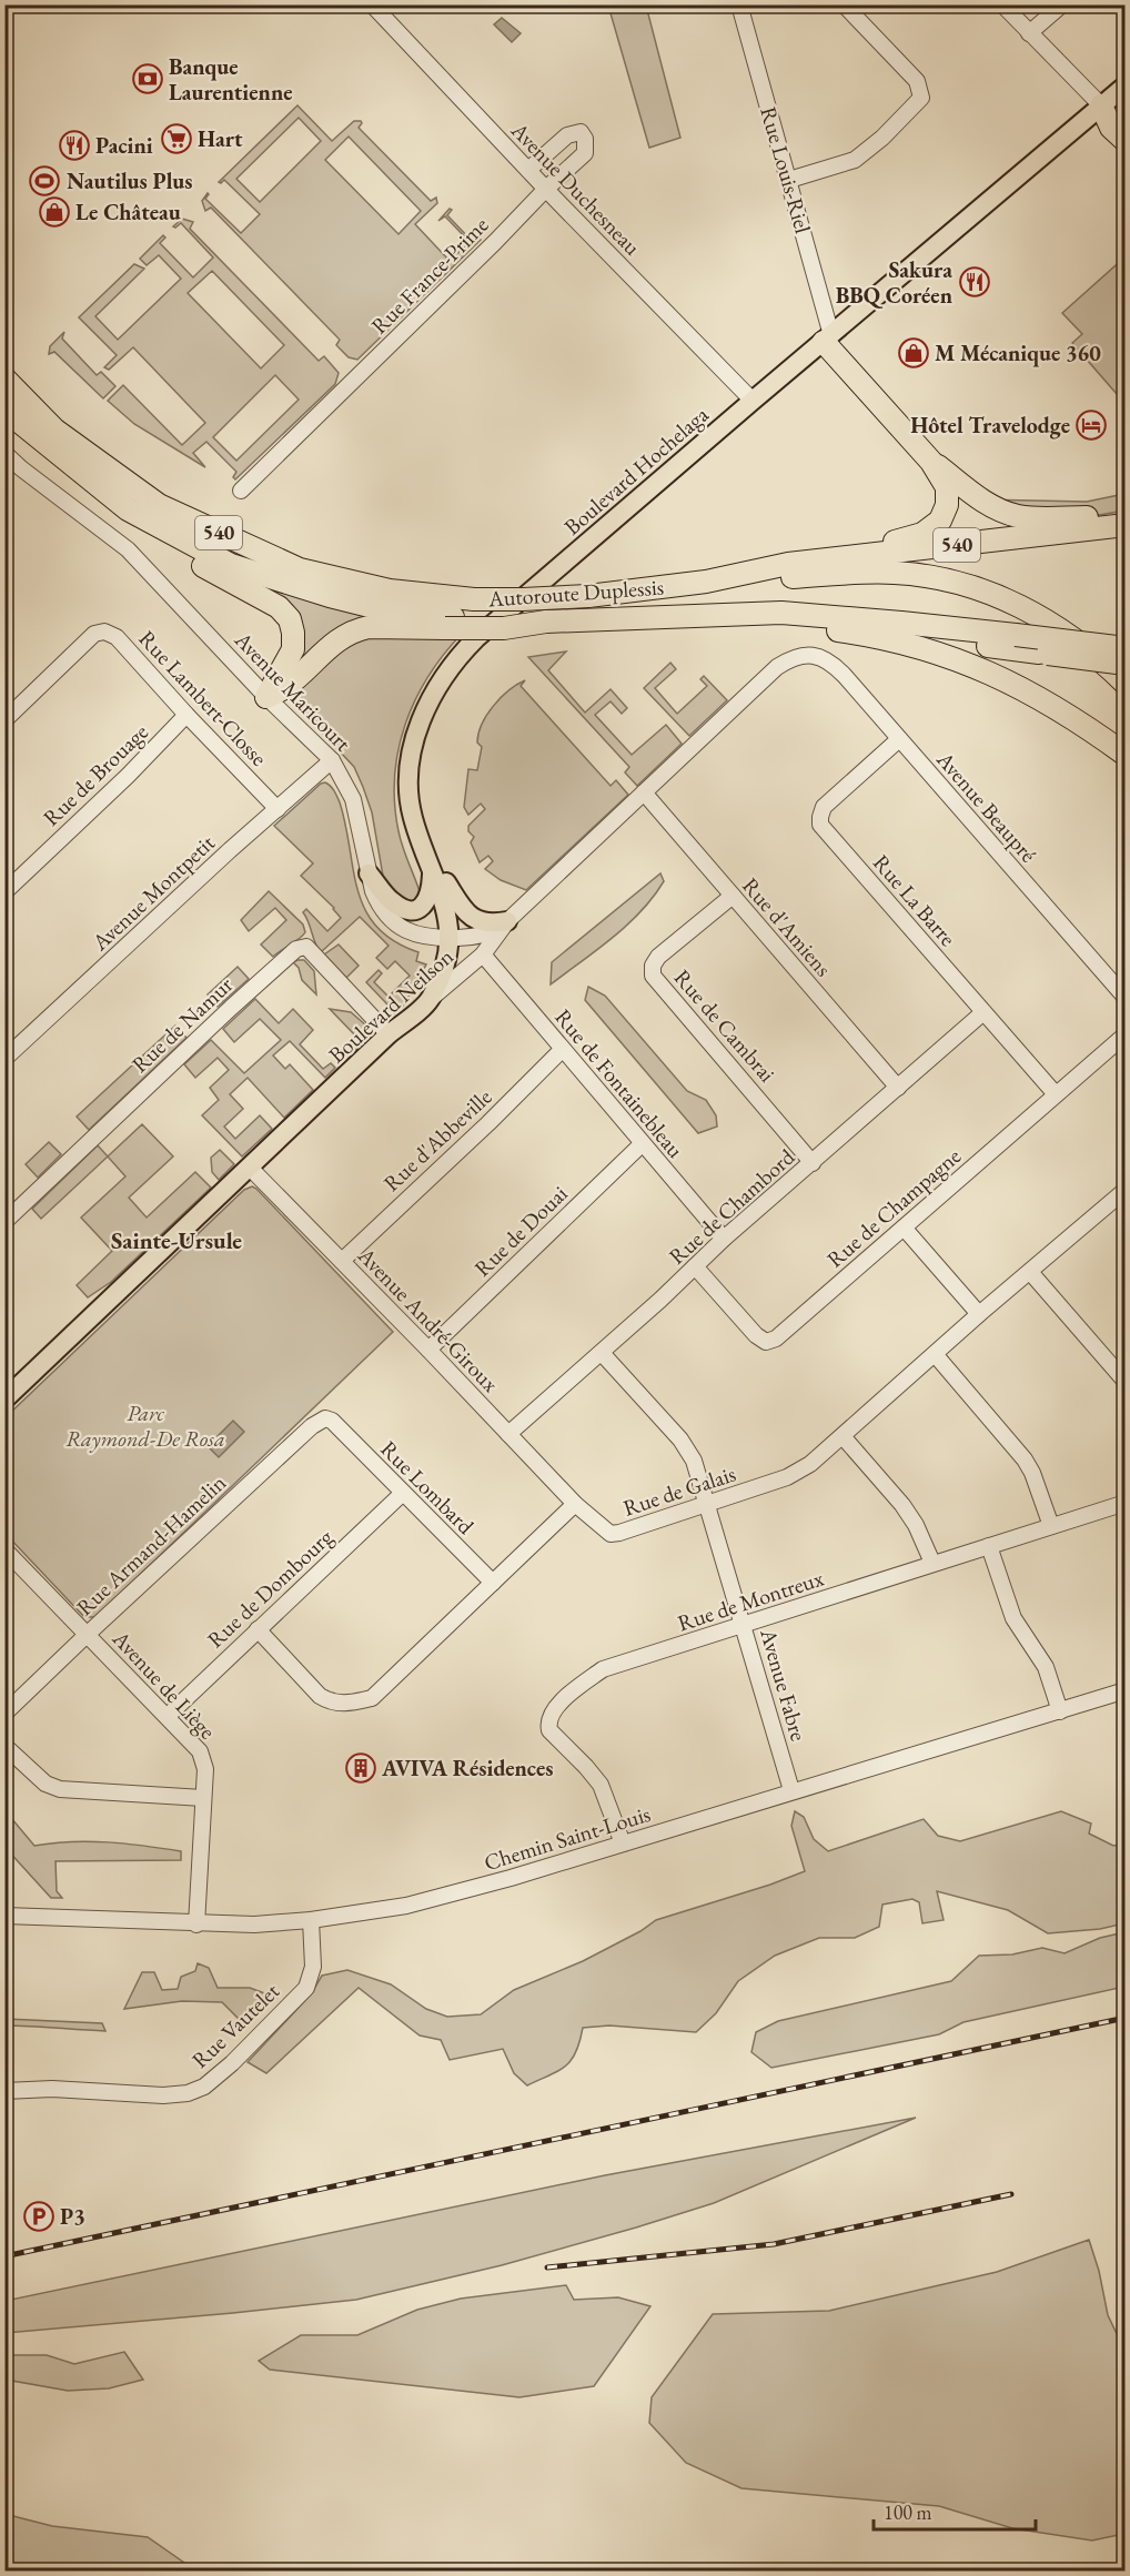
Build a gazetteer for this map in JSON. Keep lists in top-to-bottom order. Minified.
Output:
{"streets":{"highway":["Rue Louis-Riel","540","Autoroute Duplessis"],"main road":["Boulevard Hochelaga","Boulevard Neilson"],"street":["Avenue Duchesneau","Rue France-Prime","Avenue Maricourt","Rue Lambert-Closse","Rue de Brouage","Avenue Beaupré","Avenue Montpetit","Rue La Barre","Rue d'Amiens","Rue de Namur","Rue de Cambrai","Rue de Fontainebleau","Rue d'Abbeville","Rue de Chambord","Rue de Champagne","Rue de Douai","Avenue André-Giroux","Rue Lombard","Rue de Galais","Rue Armand-Hamelin","Rue de Dombourg","Rue de Montreux","Avenue de Liège","Avenue Fabre","Chemin Saint-Louis","Rue Vautelet"]},"crossings":[["Rue Louis-Riel","Boulevard Hochelaga"],["Avenue Duchesneau","Rue France-Prime"],["Avenue Duchesneau","Boulevard Hochelaga"],["Boulevard Hochelaga","Avenue Maricourt"],["Boulevard Hochelaga","Boulevard Neilson"],["Avenue Maricourt","Avenue Montpetit"],["Avenue Maricourt","Boulevard Neilson"],["Rue Lambert-Closse","Rue de Brouage"],["Rue Lambert-Closse","Avenue Montpetit"],["Avenue Beaupré","Rue La Barre"],["Avenue Beaupré","Boulevard Neilson"],["Rue La Barre","Rue de Chambord"],["Rue La Barre","Rue de Champagne"],["Rue d'Amiens","Boulevard Neilson"],["Rue d'Amiens","Rue de Cambrai"],["Rue d'Amiens","Rue de Chambord"],["Boulevard Neilson","Rue de Namur"],["Boulevard Neilson","Rue de Fontainebleau"],["Boulevard Neilson","Avenue André-Giroux"],["Rue de Cambrai","Rue de Chambord"],["Rue de Fontainebleau","Rue d'Abbeville"],["Rue de Fontainebleau","Rue de Chambord"],["Rue de Fontainebleau","Rue de Douai"],["Rue d'Abbeville","Avenue André-Giroux"],["Rue de Chambord","Rue de Champagne"],["Rue de Chambord","Avenue André-Giroux"],["Rue de Chambord","Avenue Fabre"],["Rue de Douai","Avenue André-Giroux"],["Avenue André-Giroux","Rue de Galais"],["Rue Lombard","Rue Armand-Hamelin"],["Rue Lombard","Rue de Dombourg"],["Rue de Galais","Avenue Fabre"],["Rue Armand-Hamelin","Avenue de Liège"],["Rue de Dombourg","Avenue de Liège"],["Rue de Montreux","Avenue Fabre"],["Rue de Montreux","Chemin Saint-Louis"],["Avenue de Liège","Chemin Saint-Louis"],["Avenue Fabre","Chemin Saint-Louis"],["Chemin Saint-Louis","Rue Vautelet"]],"districts":["Sainte-Ursule"],"parks":["Parc Raymond-De Rosa"],"places":{"bank":["Banque Laurentienne"],"supermarket":["Hart"],"restaurant":["Pacini","Sakura BBQ Coréen"],"sports":["Nautilus Plus"],"shop":["Le Château","M Mécanique 360"],"hotel":["Hôtel Travelodge"],"building":["AVIVA Résidences"],"parking":["P3"]},"scale_bar":"100 m"}
